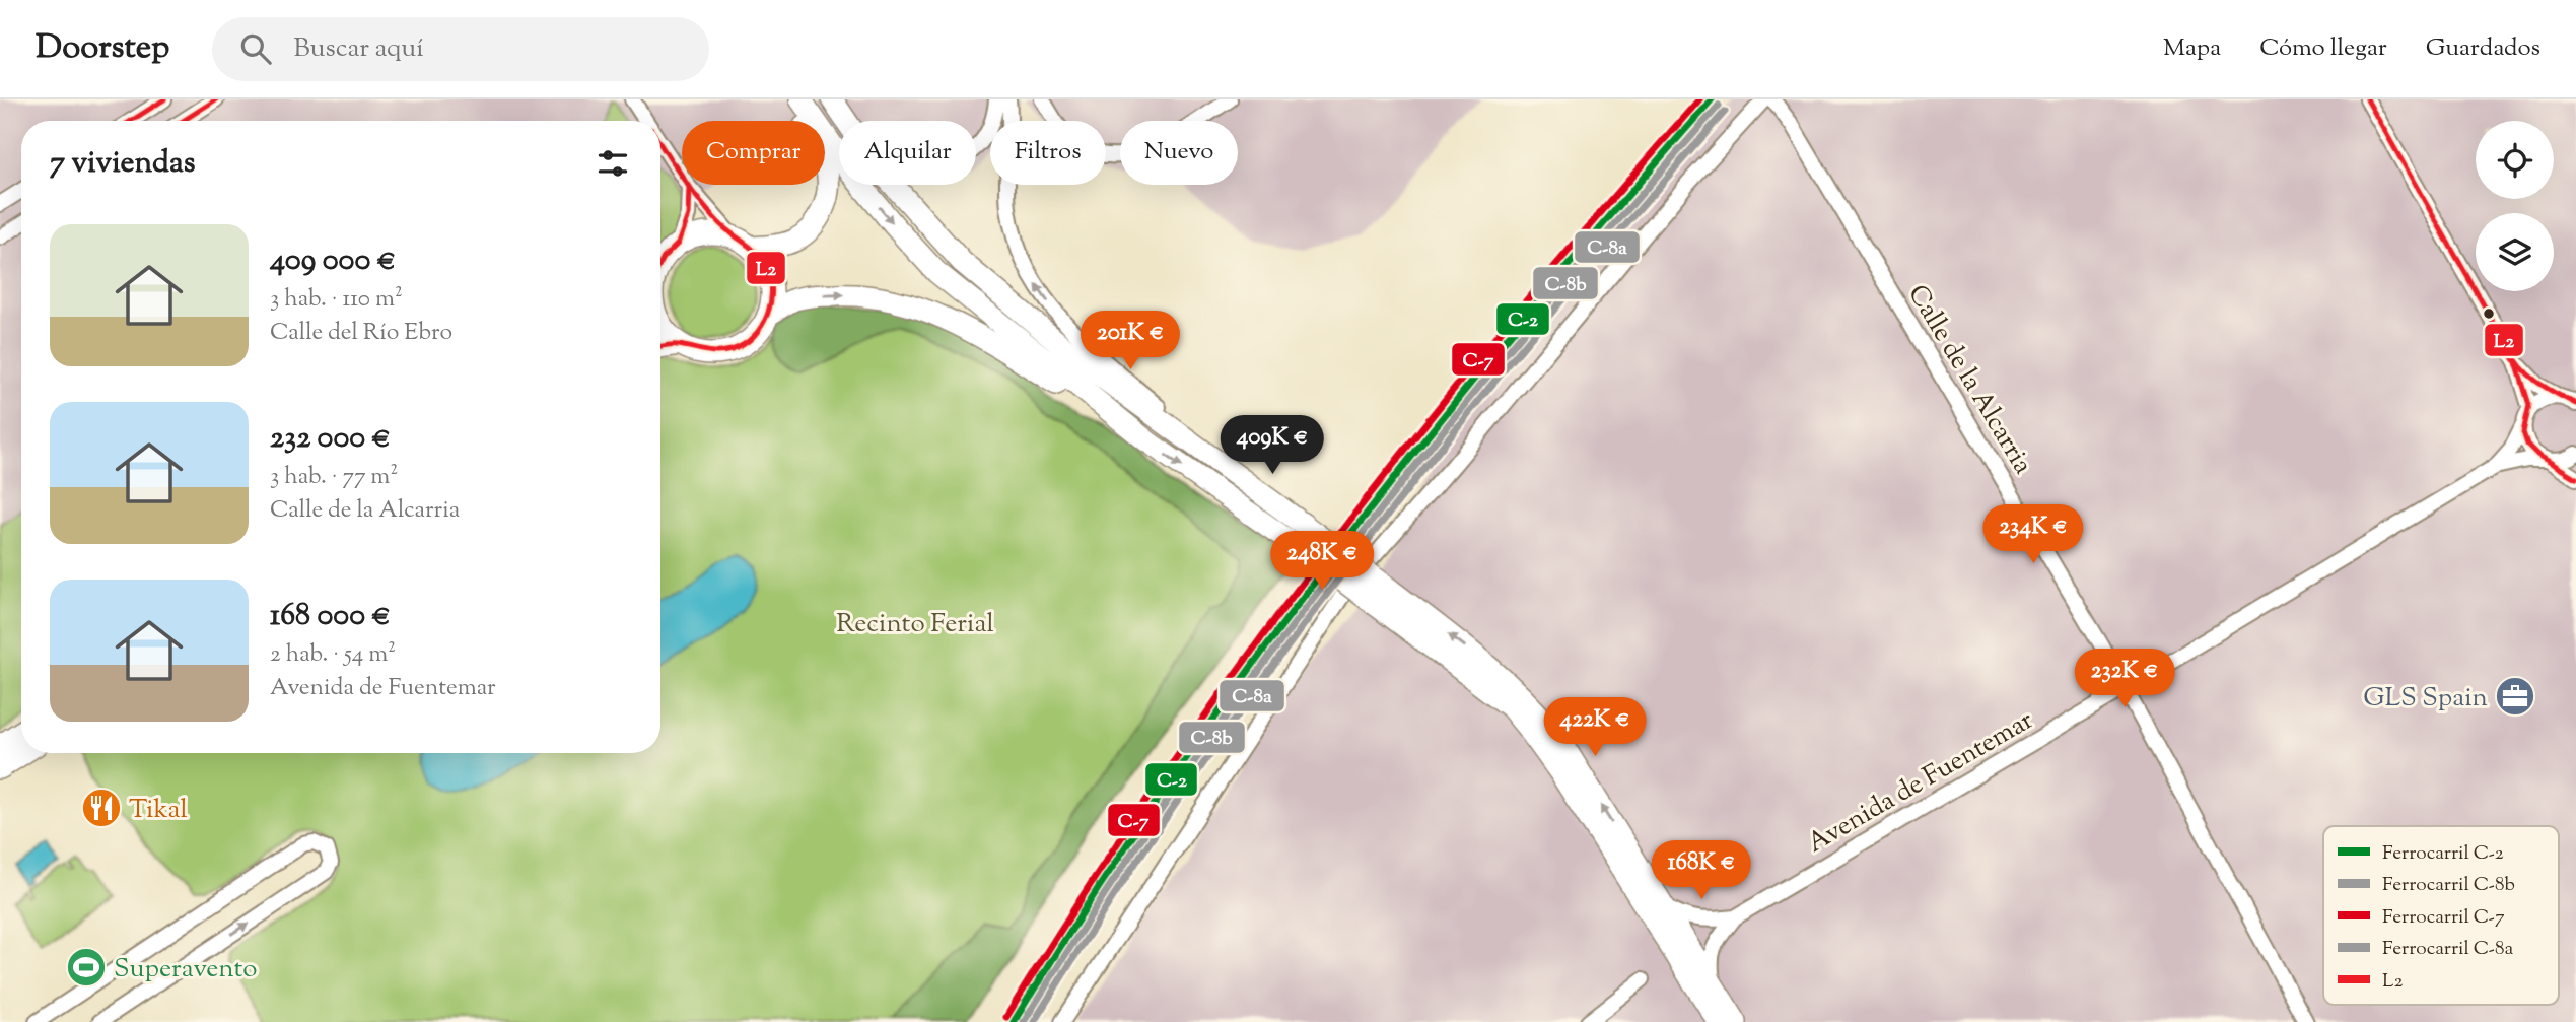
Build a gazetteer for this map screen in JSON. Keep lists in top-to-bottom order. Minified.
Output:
{"streets":{"street":["Calle de la Alcarria","Avenida de Fuentemar"]},"crossings":[["Calle de la Alcarria","Avenida de Fuentemar"]],"parks":["Recinto Ferial"],"places":{"office":["GLS Spain"],"restaurant":["Tikal"],"sports":["Superavento"]},"lines":["rail line C-2","rail line C-7","transit line L2","rail line C-8b","rail line C-8a"],"legend":["Ferrocarril C-2","Ferrocarril C-8b","Ferrocarril C-7","Ferrocarril C-8a","L2"],"page":{"header":"Doorstep","search":"Buscar aquí","nav":["Mapa","Cómo llegar","Guardados"],"chip":["Comprar","Alquilar","Filtros","Nuevo"],"heading":"7 viviendas","list":[{"name":"409 000 €","note":"3 hab. · 110 m² · Calle del Río Ebro"},{"name":"232 000 €","note":"3 hab. · 77 m² · Calle de la Alcarria"},{"name":"168 000 €","note":"2 hab. · 54 m² · Avenida de Fuentemar"}],"price":["201K €","409K €","234K €","248K €","232K €","422K €","168K €"]}}
